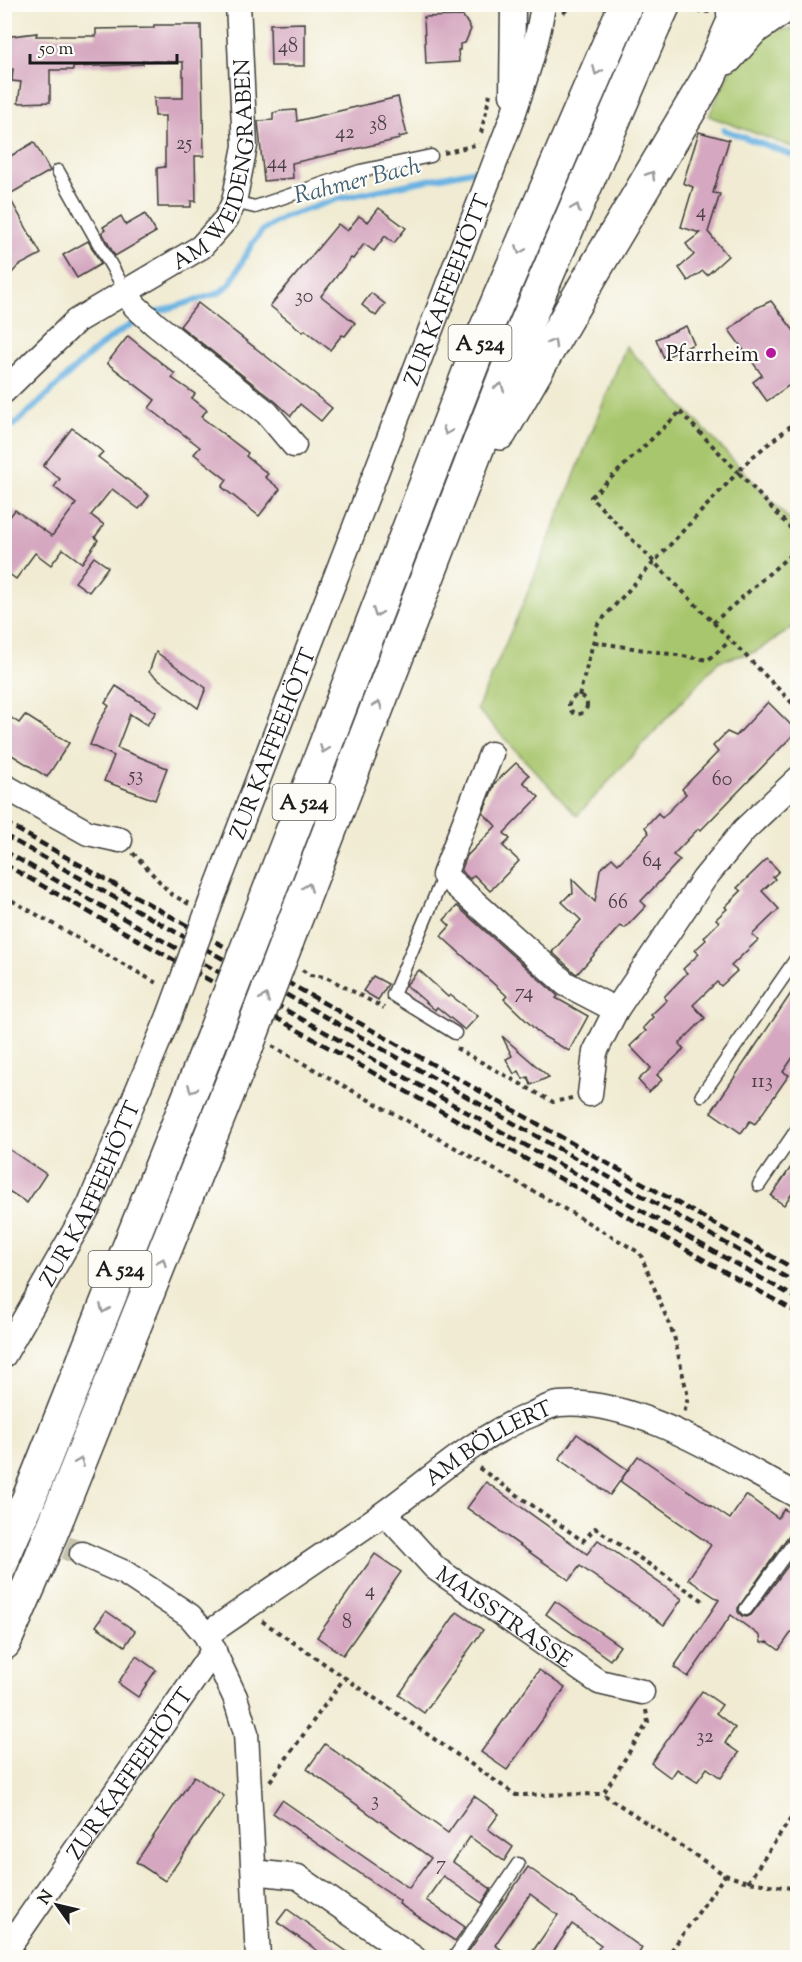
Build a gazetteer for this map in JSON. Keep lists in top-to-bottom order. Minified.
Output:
{"streets":{"highway":["A 524"],"street":["AM WEIDENGRABEN","ZUR KAFFEEHÖTT","AM BÖLLERT","MAISSTRASSE"]},"crossings":[["ZUR KAFFEEHÖTT","AM BÖLLERT"],["AM BÖLLERT","MAISSTRASSE"]],"water":["Rahmer Bach"],"places":["Pfarrheim"],"house_numbers":["48","38","42","25","44","4","30","53","60","64","66","74","113","4","8","32","3","7"],"scale_bar":"50 m","north":"top left"}
